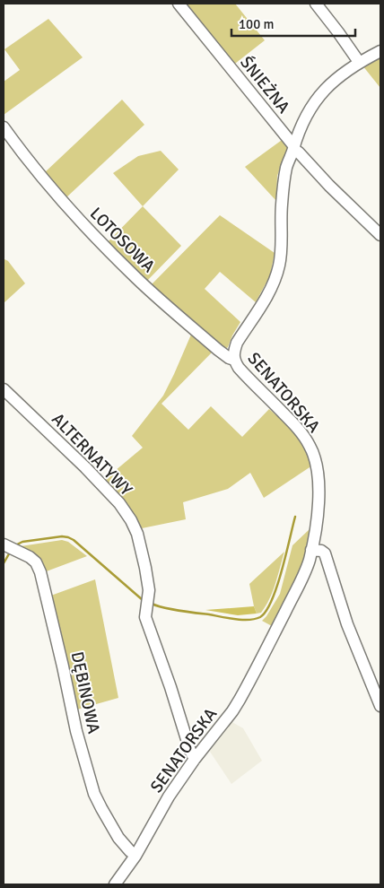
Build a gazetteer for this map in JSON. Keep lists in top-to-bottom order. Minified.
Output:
{"streets":{"street":["ŚNIEŻNA","LOTOSOWA","SENATORSKA","ALTERNATYWY","DĘBINOWA"]},"crossings":[["ŚNIEŻNA","SENATORSKA"],["LOTOSOWA","SENATORSKA"],["SENATORSKA","ALTERNATYWY"],["SENATORSKA","DĘBINOWA"]],"scale_bar":"100 m"}
